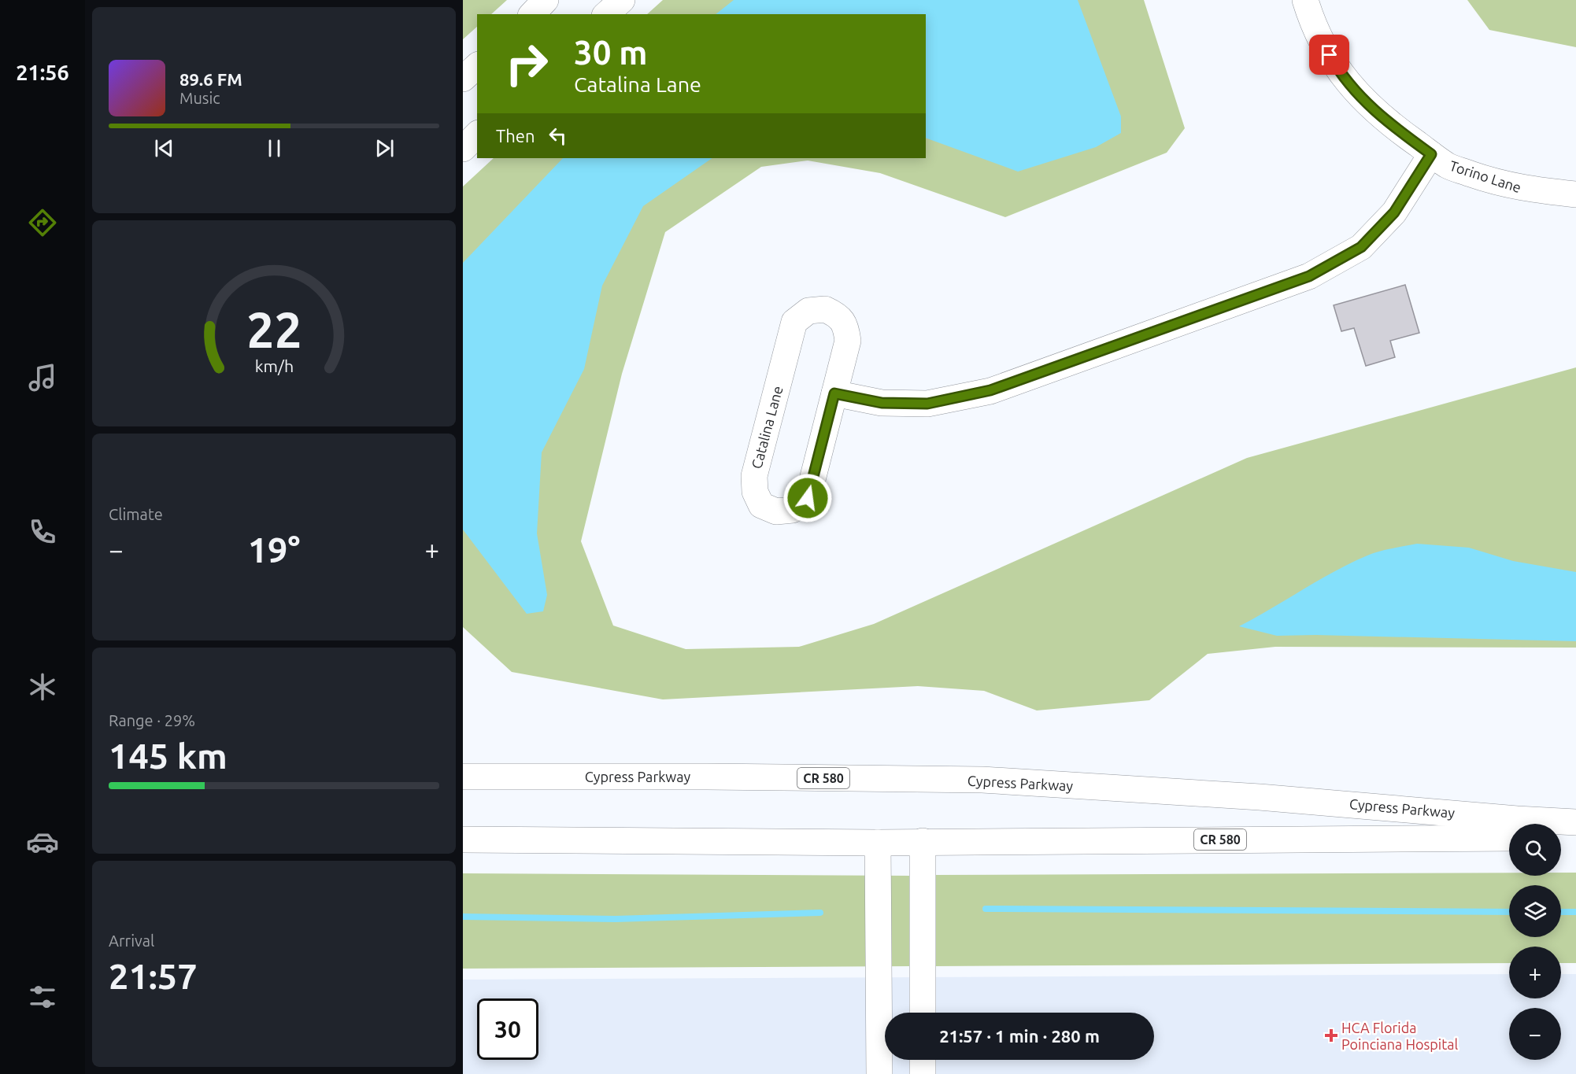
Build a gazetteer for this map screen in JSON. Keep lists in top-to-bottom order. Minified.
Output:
{"streets":{"main road":["Torino Lane","Catalina Lane","Cypress Parkway","CR 580"]},"places":{"health":["HCA Florida Poinciana Hospital"]},"page":{"tabs":"21:56","turn":["30 m","Catalina Lane"],"song":["89.6 FM","Music"],"then":"Then","tile":["Climate",["Range · 29%","145 km"],["Arrival","21:57"]],"heat":["−","19°","+"],"map_buttons":["+","−"],"limit":"30","trip":"21:57 · 1 min · 280 m","gauge":["22","km/h"]}}
